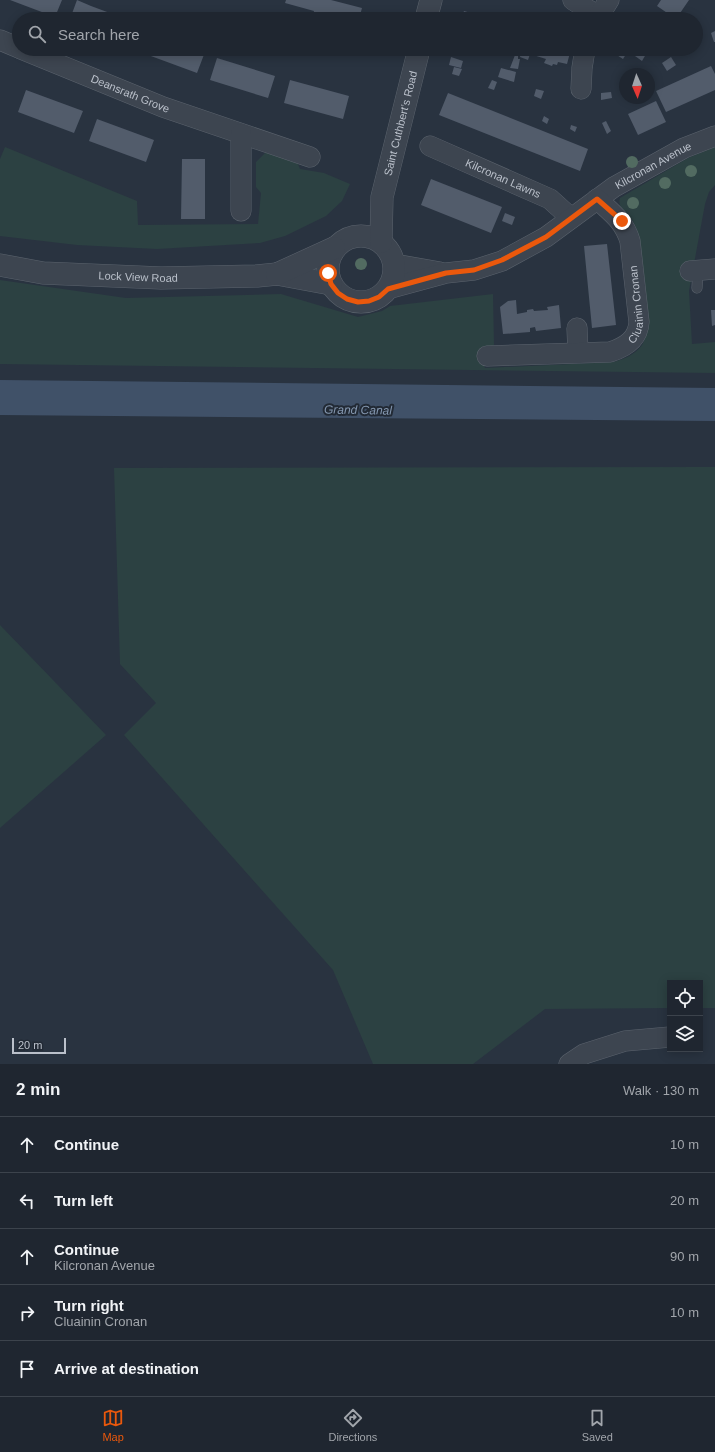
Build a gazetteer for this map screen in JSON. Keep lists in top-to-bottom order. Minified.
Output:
{"streets":{"street":["Deansrath Grove","Saint Cuthbert’s Road","Kilcronan Avenue","Kilcronan Lawns","Lock View Road","Cluainin Cronan"]},"crossings":[["Saint Cuthbert’s Road","Kilcronan Avenue"],["Saint Cuthbert’s Road","Lock View Road"],["Kilcronan Avenue","Kilcronan Lawns"],["Kilcronan Avenue","Lock View Road"],["Kilcronan Avenue","Cluainin Cronan"]],"water":["Grand Canal"],"scale_bar":"20 m","north":"bottom","page":{"search":"Search here","scale":"20 m","heading":["2 min","Walk · 130 m"],"list":[["Continue","10 m"],["Turn left","20 m"],["Continue","Kilcronan Avenue","90 m"],["Turn right","Cluainin Cronan","10 m"],"Arrive at destination"],"nav":["Map","Directions","Saved"]}}
